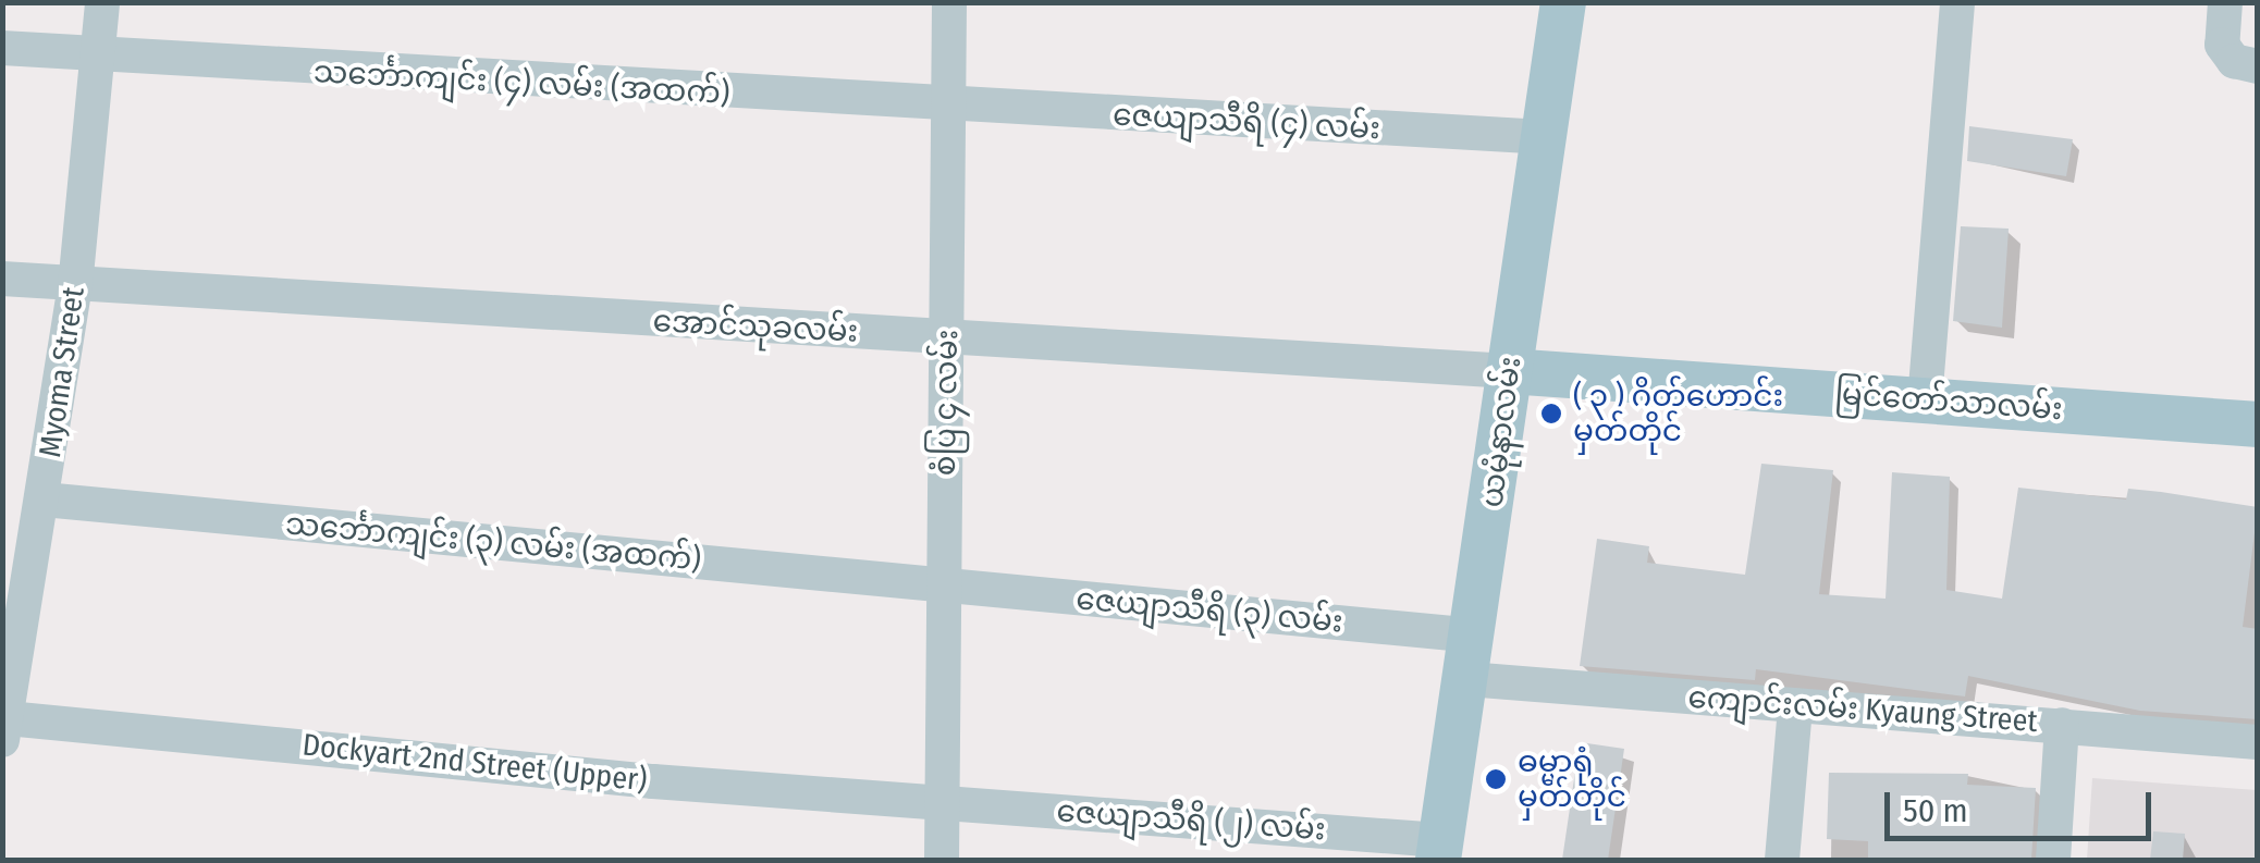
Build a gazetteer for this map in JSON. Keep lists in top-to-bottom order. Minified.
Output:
{"streets":{"main road":["မြင်တော်သာလမ်း","ယမုံနာလမ်း"],"street":["သင်္ဘောကျင်း (၄) လမ်း (အထက်)","ဇေယျာသီရိ (၄) လမ်း","အောင်သုခလမ်း","Myoma Street","စံပြ ၄ လမ်း","သင်္ဘောကျင်း (၃) လမ်း (အထက်)","ဇေယျာသီရိ (၃) လမ်း","ကျောင်းလမ်း Kyaung Street","Dockyart 2nd Street (Upper)","ဇေယျာသီရိ (၂) လမ်း"]},"crossings":[["သင်္ဘောကျင်း (၄) လမ်း (အထက်)","ဇေယျာသီရိ (၄) လမ်း"],["သင်္ဘောကျင်း (၄) လမ်း (အထက်)","Myoma Street"],["သင်္ဘောကျင်း (၄) လမ်း (အထက်)","စံပြ ၄ လမ်း"],["ဇေယျာသီရိ (၄) လမ်း","စံပြ ၄ လမ်း"],["ဇေယျာသီရိ (၄) လမ်း","ယမုံနာလမ်း"],["အောင်သုခလမ်း","Myoma Street"],["အောင်သုခလမ်း","မြင်တော်သာလမ်း"],["အောင်သုခလမ်း","စံပြ ၄ လမ်း"],["အောင်သုခလမ်း","ယမုံနာလမ်း"],["Myoma Street","သင်္ဘောကျင်း (၃) လမ်း (အထက်)"],["Myoma Street","Dockyart 2nd Street (Upper)"],["မြင်တော်သာလမ်း","ယမုံနာလမ်း"],["စံပြ ၄ လမ်း","သင်္ဘောကျင်း (၃) လမ်း (အထက်)"],["စံပြ ၄ လမ်း","ဇေယျာသီရိ (၃) လမ်း"],["စံပြ ၄ လမ်း","Dockyart 2nd Street (Upper)"],["စံပြ ၄ လမ်း","ဇေယျာသီရိ (၂) လမ်း"],["ယမုံနာလမ်း","ဇေယျာသီရိ (၃) လမ်း"],["ယမုံနာလမ်း","ကျောင်းလမ်း Kyaung Street"],["ယမုံနာလမ်း","ဇေယျာသီရိ (၂) လမ်း"],["သင်္ဘောကျင်း (၃) လမ်း (အထက်)","ဇေယျာသီရိ (၃) လမ်း"],["ဇေယျာသီရိ (၃) လမ်း","ကျောင်းလမ်း Kyaung Street"],["Dockyart 2nd Street (Upper)","ဇေယျာသီရိ (၂) လမ်း"]],"places":["( ၃ ) ဂိတ်ဟောင်း မှတ်တိုင်","ဓမ္မာရုံ မှတ်တိုင်"],"scale_bar":"50 m"}
